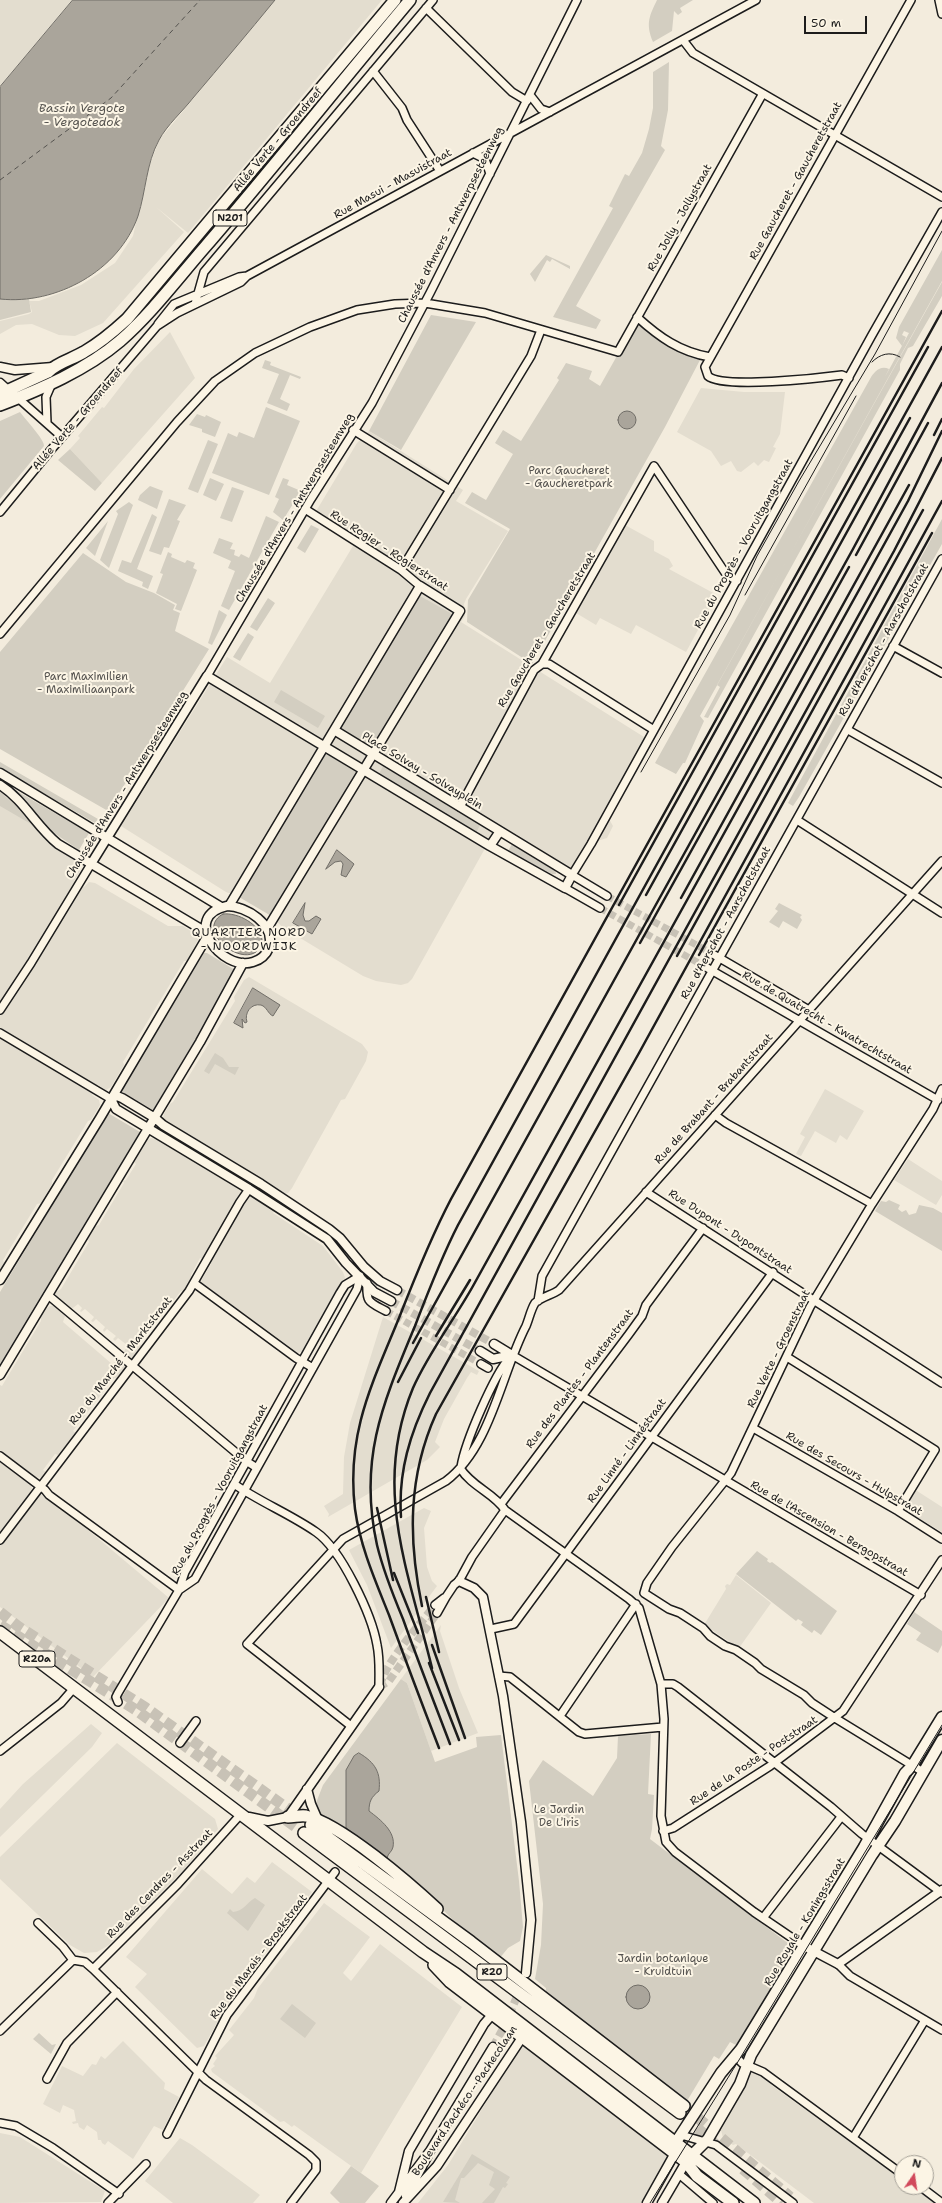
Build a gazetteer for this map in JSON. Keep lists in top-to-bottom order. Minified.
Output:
{"streets":{"main road":["Allée Verte - Groendreef","N201","R20a","Rue Royale - Koningsstraat","R20"],"street":["Rue Gaucheret - Gaucheretstraat","Rue Masui - Masuistraat","Rue Jolly - Jollystraat","Chaussée d'Anvers - Antwerpsesteenweg","Rue du Progrès - Vooruitgangstraat","Rue Rogier - Rogierstraat","Rue d'Aerschot - Aarschotstraat","Place Solvay - Solvayplein","Rue de Quatrecht - Kwatrechtstraat","Rue de Brabant - Brabantstraat","Rue Dupont - Dupontstraat","Rue Verte - Groenstraat","Rue du Marché - Marktstraat","Rue des Plantes - Plantenstraat","Rue Linné - Linnéstraat","Rue des Secours - Hulpstraat","Rue de l'Ascension - Bergopstraat","Rue de la Poste - Poststraat","Rue des Cendres - Asstraat","Rue du Marais - Broekstraat","Boulevard Pachéco - Pachecolaan"]},"crossings":[["Allée Verte - Groendreef","Rue Masui - Masuistraat"],["Allée Verte - Groendreef","N201"],["Rue Gaucheret - Gaucheretstraat","Rue du Progrès - Vooruitgangstraat"],["Rue Gaucheret - Gaucheretstraat","Place Solvay - Solvayplein"],["Rue Masui - Masuistraat","Chaussée d'Anvers - Antwerpsesteenweg"],["Chaussée d'Anvers - Antwerpsesteenweg","Rue Rogier - Rogierstraat"],["Rue du Progrès - Vooruitgangstraat","Place Solvay - Solvayplein"],["Rue Rogier - Rogierstraat","Place Solvay - Solvayplein"],["Rue d'Aerschot - Aarschotstraat","Rue de Quatrecht - Kwatrechtstraat"],["Rue d'Aerschot - Aarschotstraat","Rue de Brabant - Brabantstraat"],["Rue de Quatrecht - Kwatrechtstraat","Rue de Brabant - Brabantstraat"],["Rue de Quatrecht - Kwatrechtstraat","Rue Verte - Groenstraat"],["Rue de Brabant - Brabantstraat","Rue Dupont - Dupontstraat"],["Rue Dupont - Dupontstraat","Rue Verte - Groenstraat"],["Rue Dupont - Dupontstraat","Rue des Plantes - Plantenstraat"],["Rue Dupont - Dupontstraat","Rue Linné - Linnéstraat"],["Rue Verte - Groenstraat","Rue des Secours - Hulpstraat"],["Rue Verte - Groenstraat","Rue de l'Ascension - Bergopstraat"],["Rue Verte - Groenstraat","Rue de la Poste - Poststraat"],["Rue des Plantes - Plantenstraat","Rue de l'Ascension - Bergopstraat"],["Rue Linné - Linnéstraat","Rue de l'Ascension - Bergopstraat"],["Rue de l'Ascension - Bergopstraat","Rue de la Poste - Poststraat"]],"districts":["QUARTIER NORD - NOORDWIJK"],"water":["Bassin Vergote - Vergotedok"],"parks":["Parc Gaucheret - Gaucheretpark","Parc Maximilien - Maximiliaanpark","Le Jardin De L'iris","Jardin botanique - Kruidtuin"],"scale_bar":"50 m","north":"top"}
